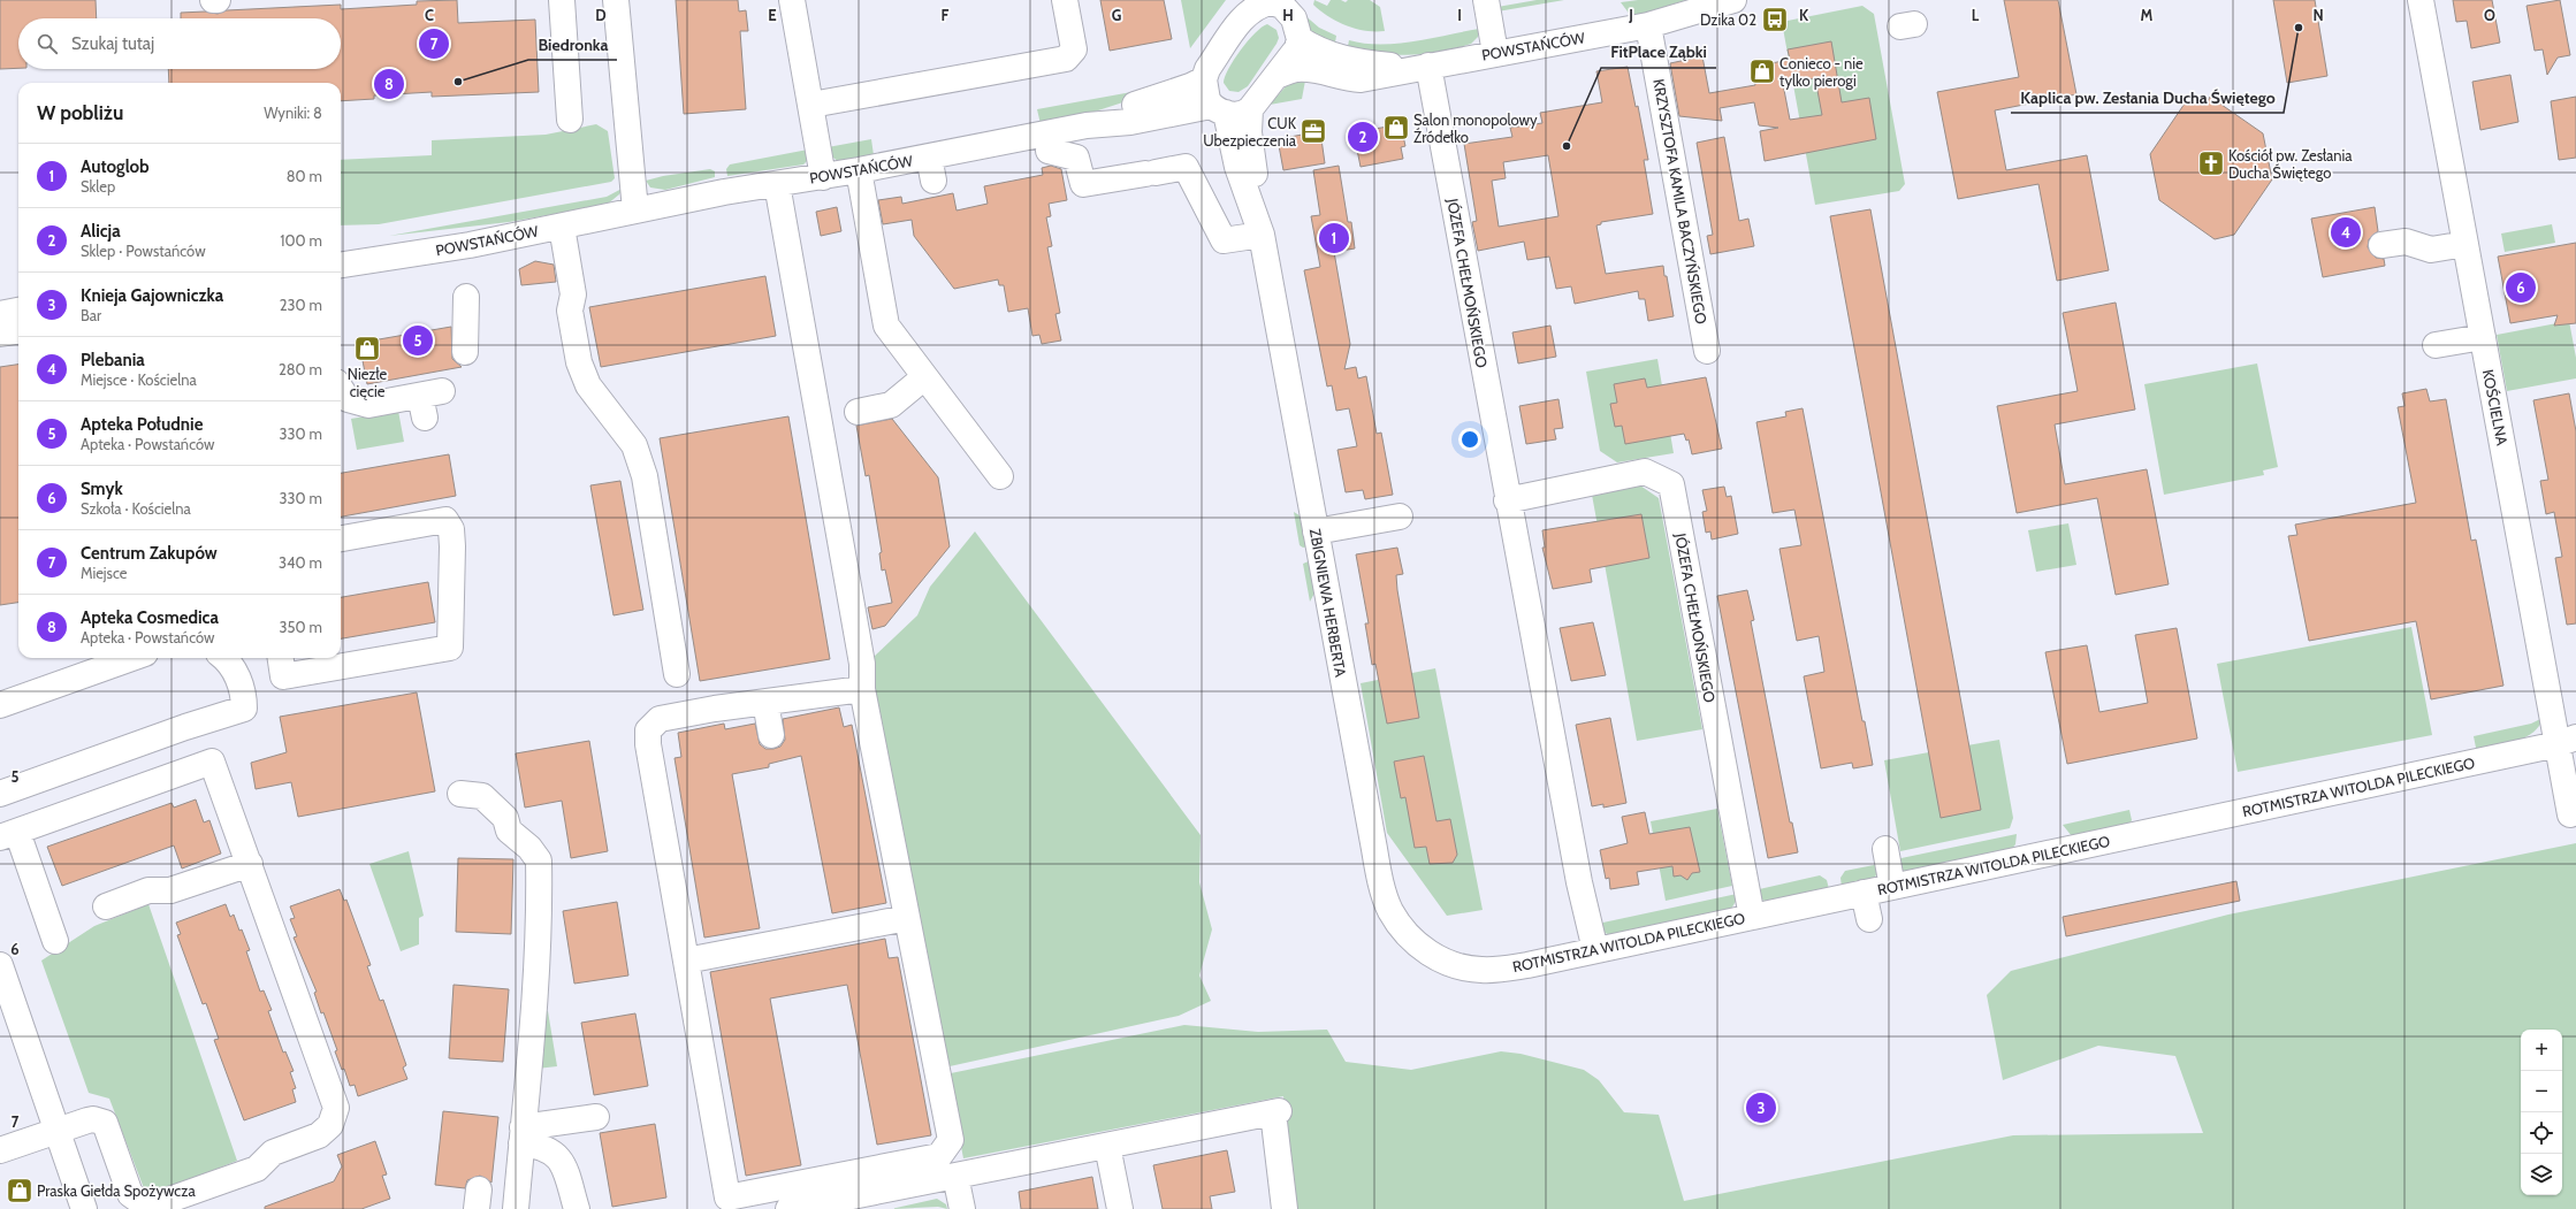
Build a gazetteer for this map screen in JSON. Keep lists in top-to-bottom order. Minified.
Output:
{"streets":{"street":["POWSTAŃCÓW","KRZYSZTOFA KAMILA BACZYŃSKIEGO","JÓZEFA CHEŁMOŃSKIEGO","KOŚCIELNA","ZBIGNIEWA HERBERTA","ROTMISTRZA WITOLDA PILECKIEGO"]},"crossings":[["POWSTAŃCÓW","KRZYSZTOFA KAMILA BACZYŃSKIEGO"],["POWSTAŃCÓW","JÓZEFA CHEŁMOŃSKIEGO"],["POWSTAŃCÓW","ZBIGNIEWA HERBERTA"],["JÓZEFA CHEŁMOŃSKIEGO","ROTMISTRZA WITOLDA PILECKIEGO"],["KOŚCIELNA","ROTMISTRZA WITOLDA PILECKIEGO"],["ZBIGNIEWA HERBERTA","ROTMISTRZA WITOLDA PILECKIEGO"]],"places":{"bus stop":["Dzika 02"],"other":["Kaplica pw. Zesłania Ducha Świętego","Biedronka","FitPlace Ząbki"],"shop":["Conieco - nie tylko pierogi","Salon monopolowy Źródełko","Niezłe cięcie","Praska Giełda Spożywcza"],"office":["CUK Ubezpieczenia"],"church":["Kościół pw. Zesłania Ducha Świętego"]},"page":{"search":"Szukaj tutaj","pins":["7","8","2","4","1","6","5","3"],"heading":["W pobliżu","Wyniki: 8"],"list":[{"mark":"1","name":"Autoglob","note":"Sklep","value":"80 m"},{"mark":"2","name":"Alicja","note":"Sklep · Powstańców","value":"100 m"},{"mark":"3","name":"Knieja Gajowniczka","note":"Bar","value":"230 m"},{"mark":"4","name":"Plebania","note":"Miejsce · Kościelna","value":"280 m"},{"mark":"5","name":"Apteka Południe","note":"Apteka · Powstańców","value":"330 m"},{"mark":"6","name":"Smyk","note":"Szkoła · Kościelna","value":"330 m"},{"mark":"7","name":"Centrum Zakupów","note":"Miejsce","value":"340 m"},{"mark":"8","name":"Apteka Cosmedica","note":"Apteka · Powstańców","value":"350 m"}],"map_buttons":["+","−"]},"grid":{"columns":["C","D","E","F","G","H","I","J","K","L","M","N","O"],"rows":["5","6","7"]}}
